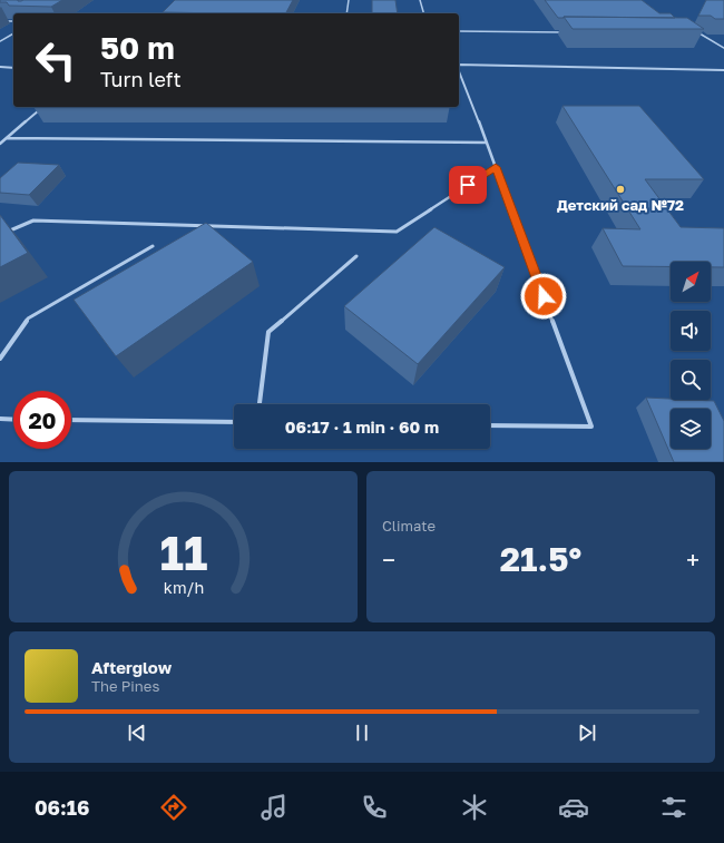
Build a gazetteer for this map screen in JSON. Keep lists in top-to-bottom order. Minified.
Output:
{"places":["Детский сад №72"],"north":"top right","page":{"turn":["50 m","Turn left"],"limit":"20","trip":"06:17 · 1 min · 60 m","tile":"Climate","heat":["−","21.5°","+"],"song":["Afterglow","The Pines"],"tabs":"06:16","gauge":["11","km/h"]}}
